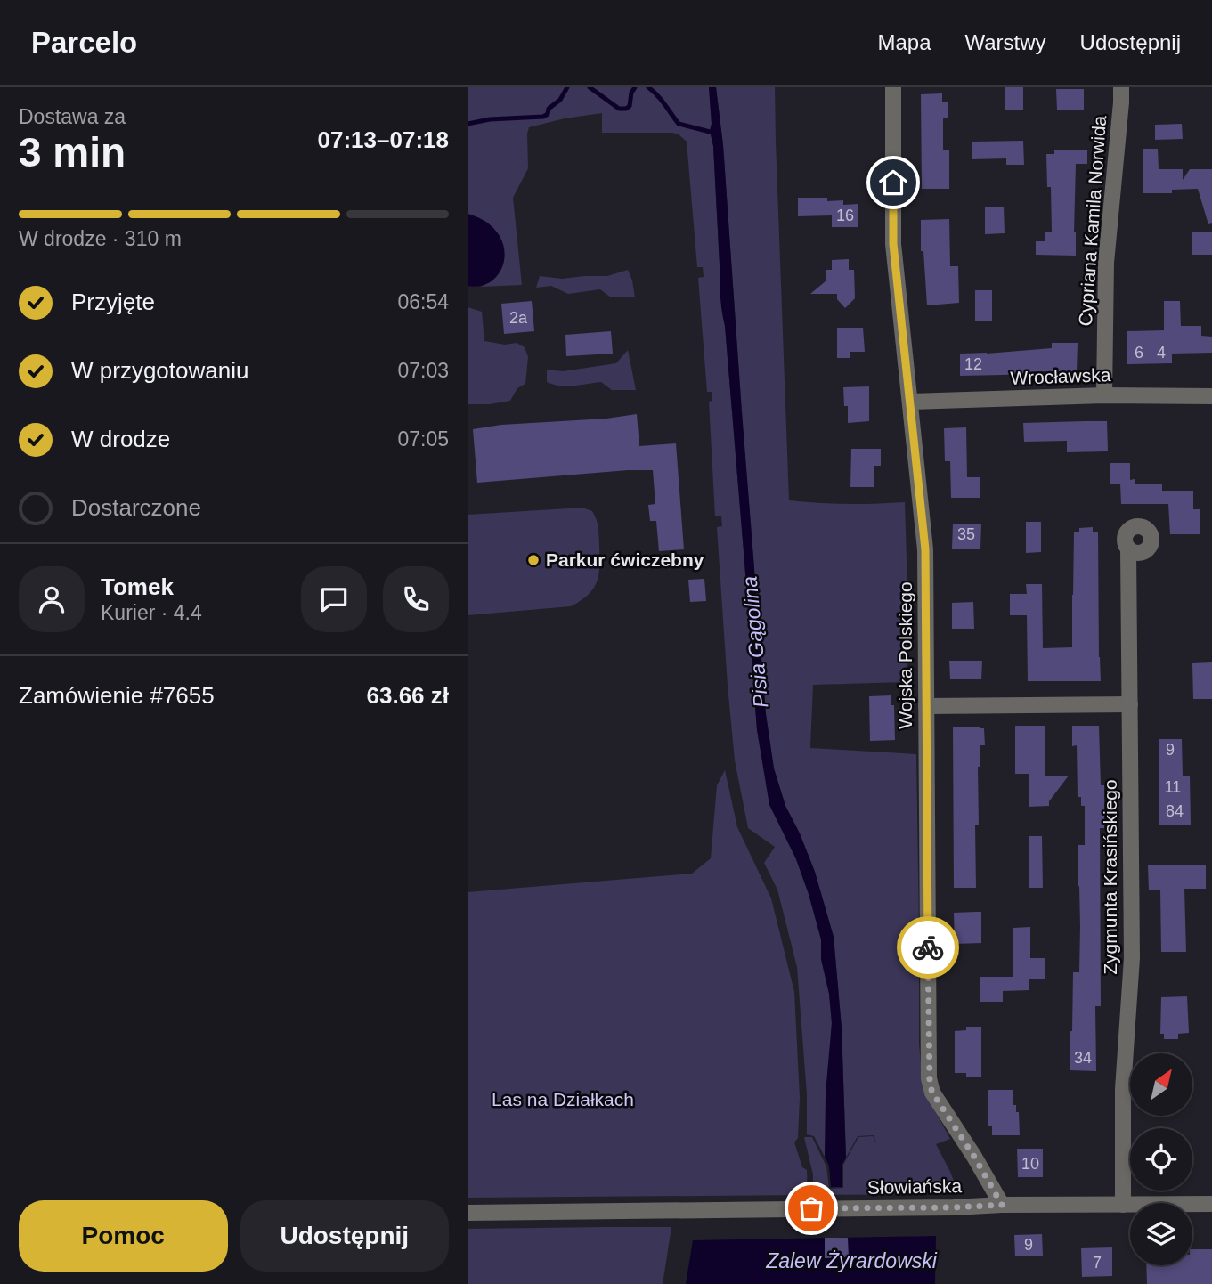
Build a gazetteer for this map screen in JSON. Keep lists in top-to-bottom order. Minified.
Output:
{"streets":{"street":["Cypriana Kamila Norwida","Wrocławska","Wojska Polskiego","Zygmunta Krasińskiego","Słowiańska"]},"crossings":[["Cypriana Kamila Norwida","Wrocławska"],["Wrocławska","Wojska Polskiego"],["Wojska Polskiego","Słowiańska"],["Zygmunta Krasińskiego","Słowiańska"]],"water":["Pisia Gągolina","Zalew Żyrardowski"],"parks":["Las na Działkach"],"places":["Parkur ćwiczebny"],"house_numbers":["16","2a","6","4","12","35","9","11","84","34","10","9","7"],"north":"top right","page":{"header":"Parcelo","nav":["Mapa","Warstwy","Udostępnij"],"heading":["3 min","Dostawa za","07:13–07:18"],"panel":["Tomek","Kurier · 4.4","Zamówienie #7655","63.66 zł"],"bar":"W drodze · 310 m","list":[["Przyjęte","06:54"],["W przygotowaniu","07:03"],["W drodze","07:05"],"Dostarczone"],"buttons":["Pomoc","Udostępnij"]}}
